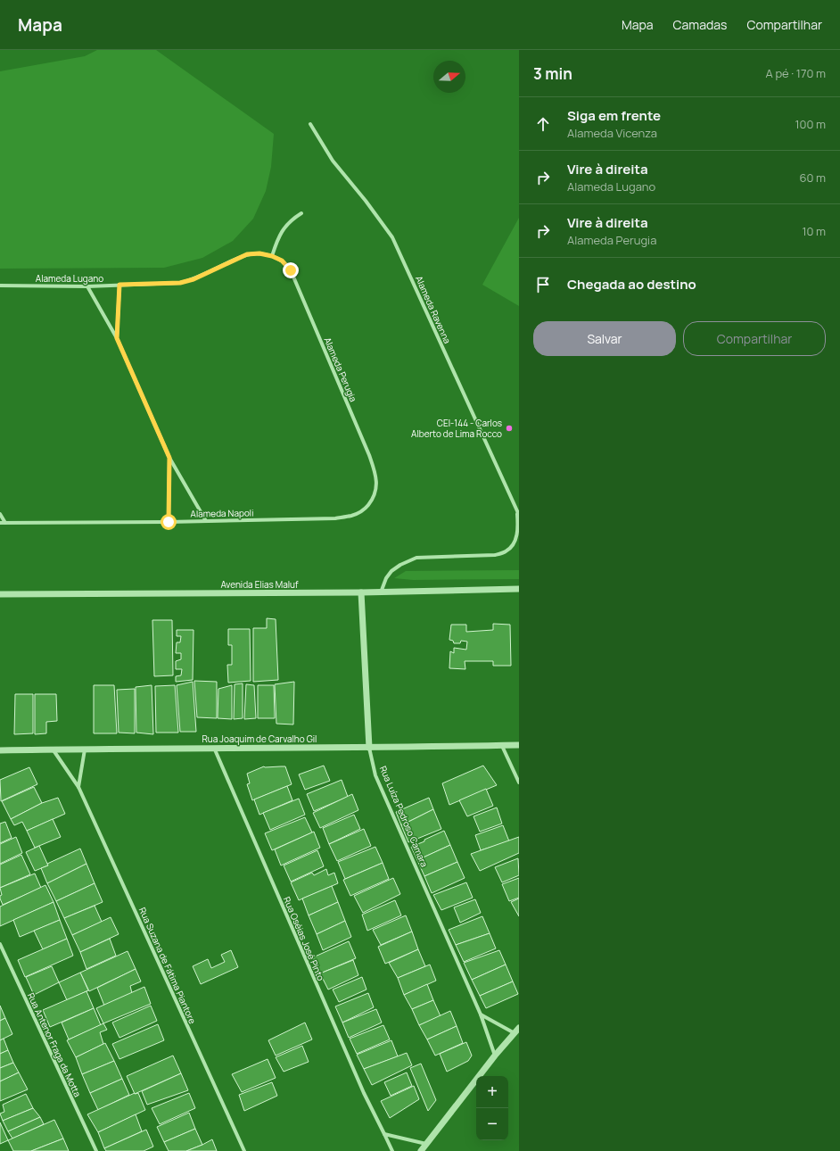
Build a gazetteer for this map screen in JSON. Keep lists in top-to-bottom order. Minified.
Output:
{"streets":{"street":["Alameda Lugano","Alameda Ravenna","Alameda Perugia","Alameda Napoli","Avenida Elias Maluf","Rua Joaquim de Carvalho Gil","Rua Luíza Pedroso Camara","Rua Oséias José Pinto","Rua Suzana de Fátima Piantore","Rua Antenor Fraga da Motta"]},"crossings":[["Alameda Lugano","Alameda Perugia"],["Alameda Perugia","Alameda Napoli"],["Avenida Elias Maluf","Rua Luíza Pedroso Camara"],["Rua Joaquim de Carvalho Gil","Rua Luíza Pedroso Camara"],["Rua Joaquim de Carvalho Gil","Rua Oséias José Pinto"],["Rua Joaquim de Carvalho Gil","Rua Suzana de Fátima Piantore"]],"places":["CEI-144 - Carlos Alberto de Lima Rocco"],"north":"right","page":{"header":"Mapa","nav":["Mapa","Camadas","Compartilhar"],"heading":["3 min","A pé · 170 m"],"list":[["Siga em frente","Alameda Vicenza","100 m"],["Vire à direita","Alameda Lugano","60 m"],["Vire à direita","Alameda Perugia","10 m"],"Chegada ao destino"],"buttons":["Salvar","Compartilhar"],"map_buttons":["+","−"]}}
